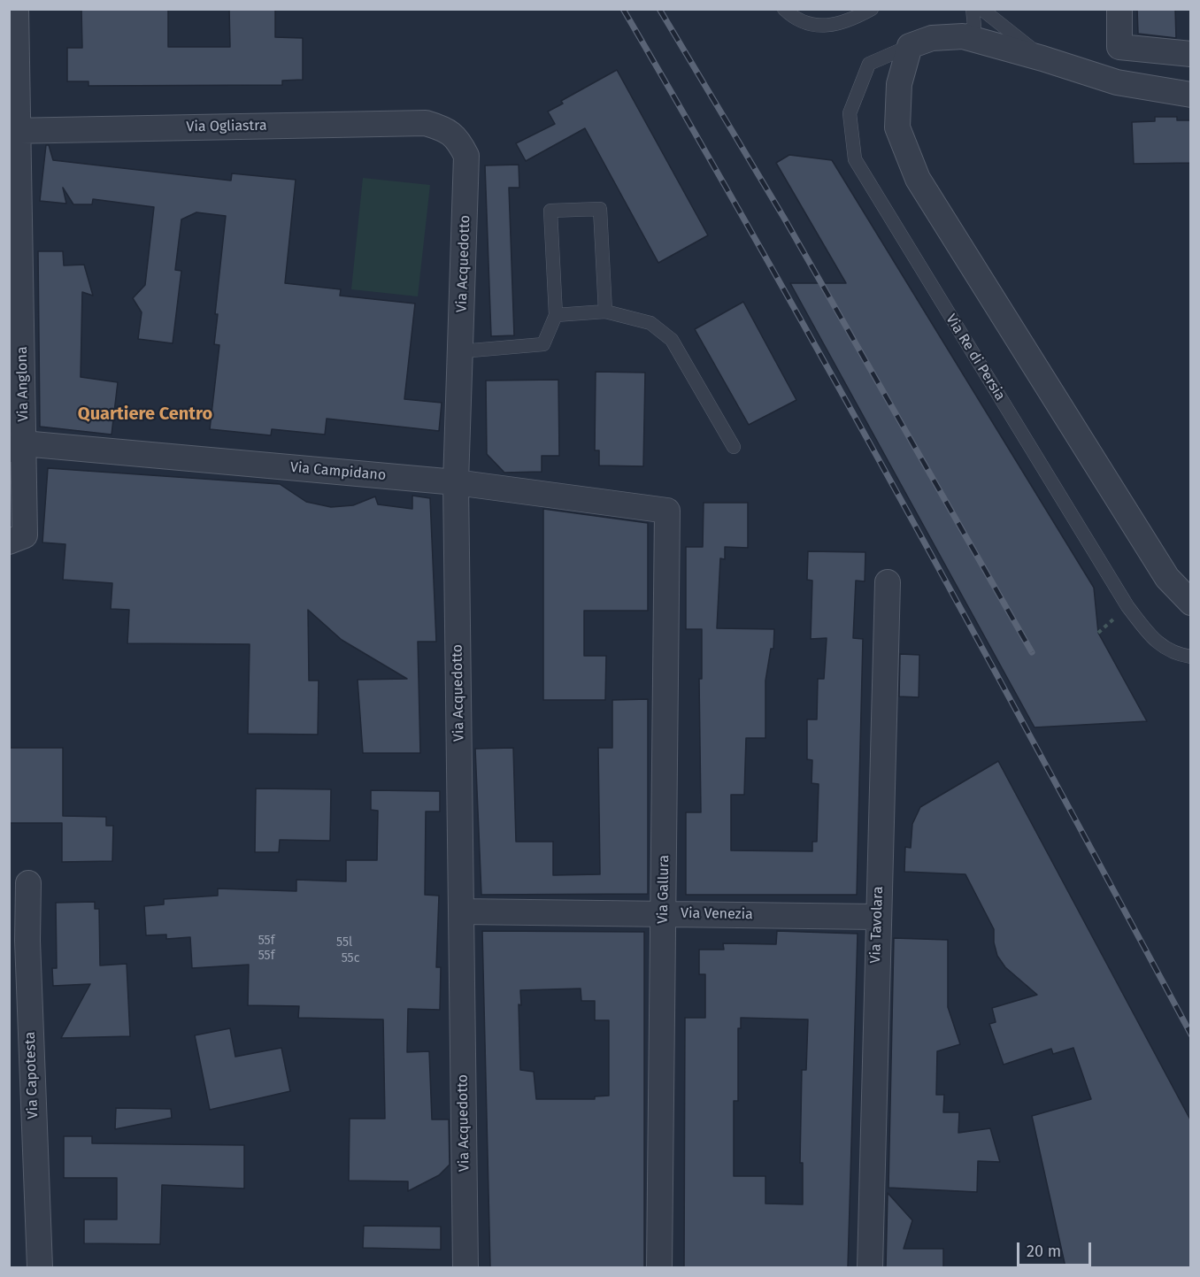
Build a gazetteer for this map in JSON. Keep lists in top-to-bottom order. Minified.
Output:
{"streets":{"street":["Via Ogliastra","Via Acquedotto","Via Re di Persia","Via Anglona","Via Campidano","Via Gallura","Via Venezia","Via Tavolara","Via Capotesta"]},"crossings":[["Via Ogliastra","Via Acquedotto"],["Via Ogliastra","Via Anglona"],["Via Acquedotto","Via Campidano"],["Via Acquedotto","Via Venezia"],["Via Anglona","Via Campidano"],["Via Campidano","Via Gallura"],["Via Gallura","Via Venezia"],["Via Venezia","Via Tavolara"]],"districts":["Quartiere Centro"],"house_numbers":["55f","55l","55f","55c"],"scale_bar":"20 m"}
